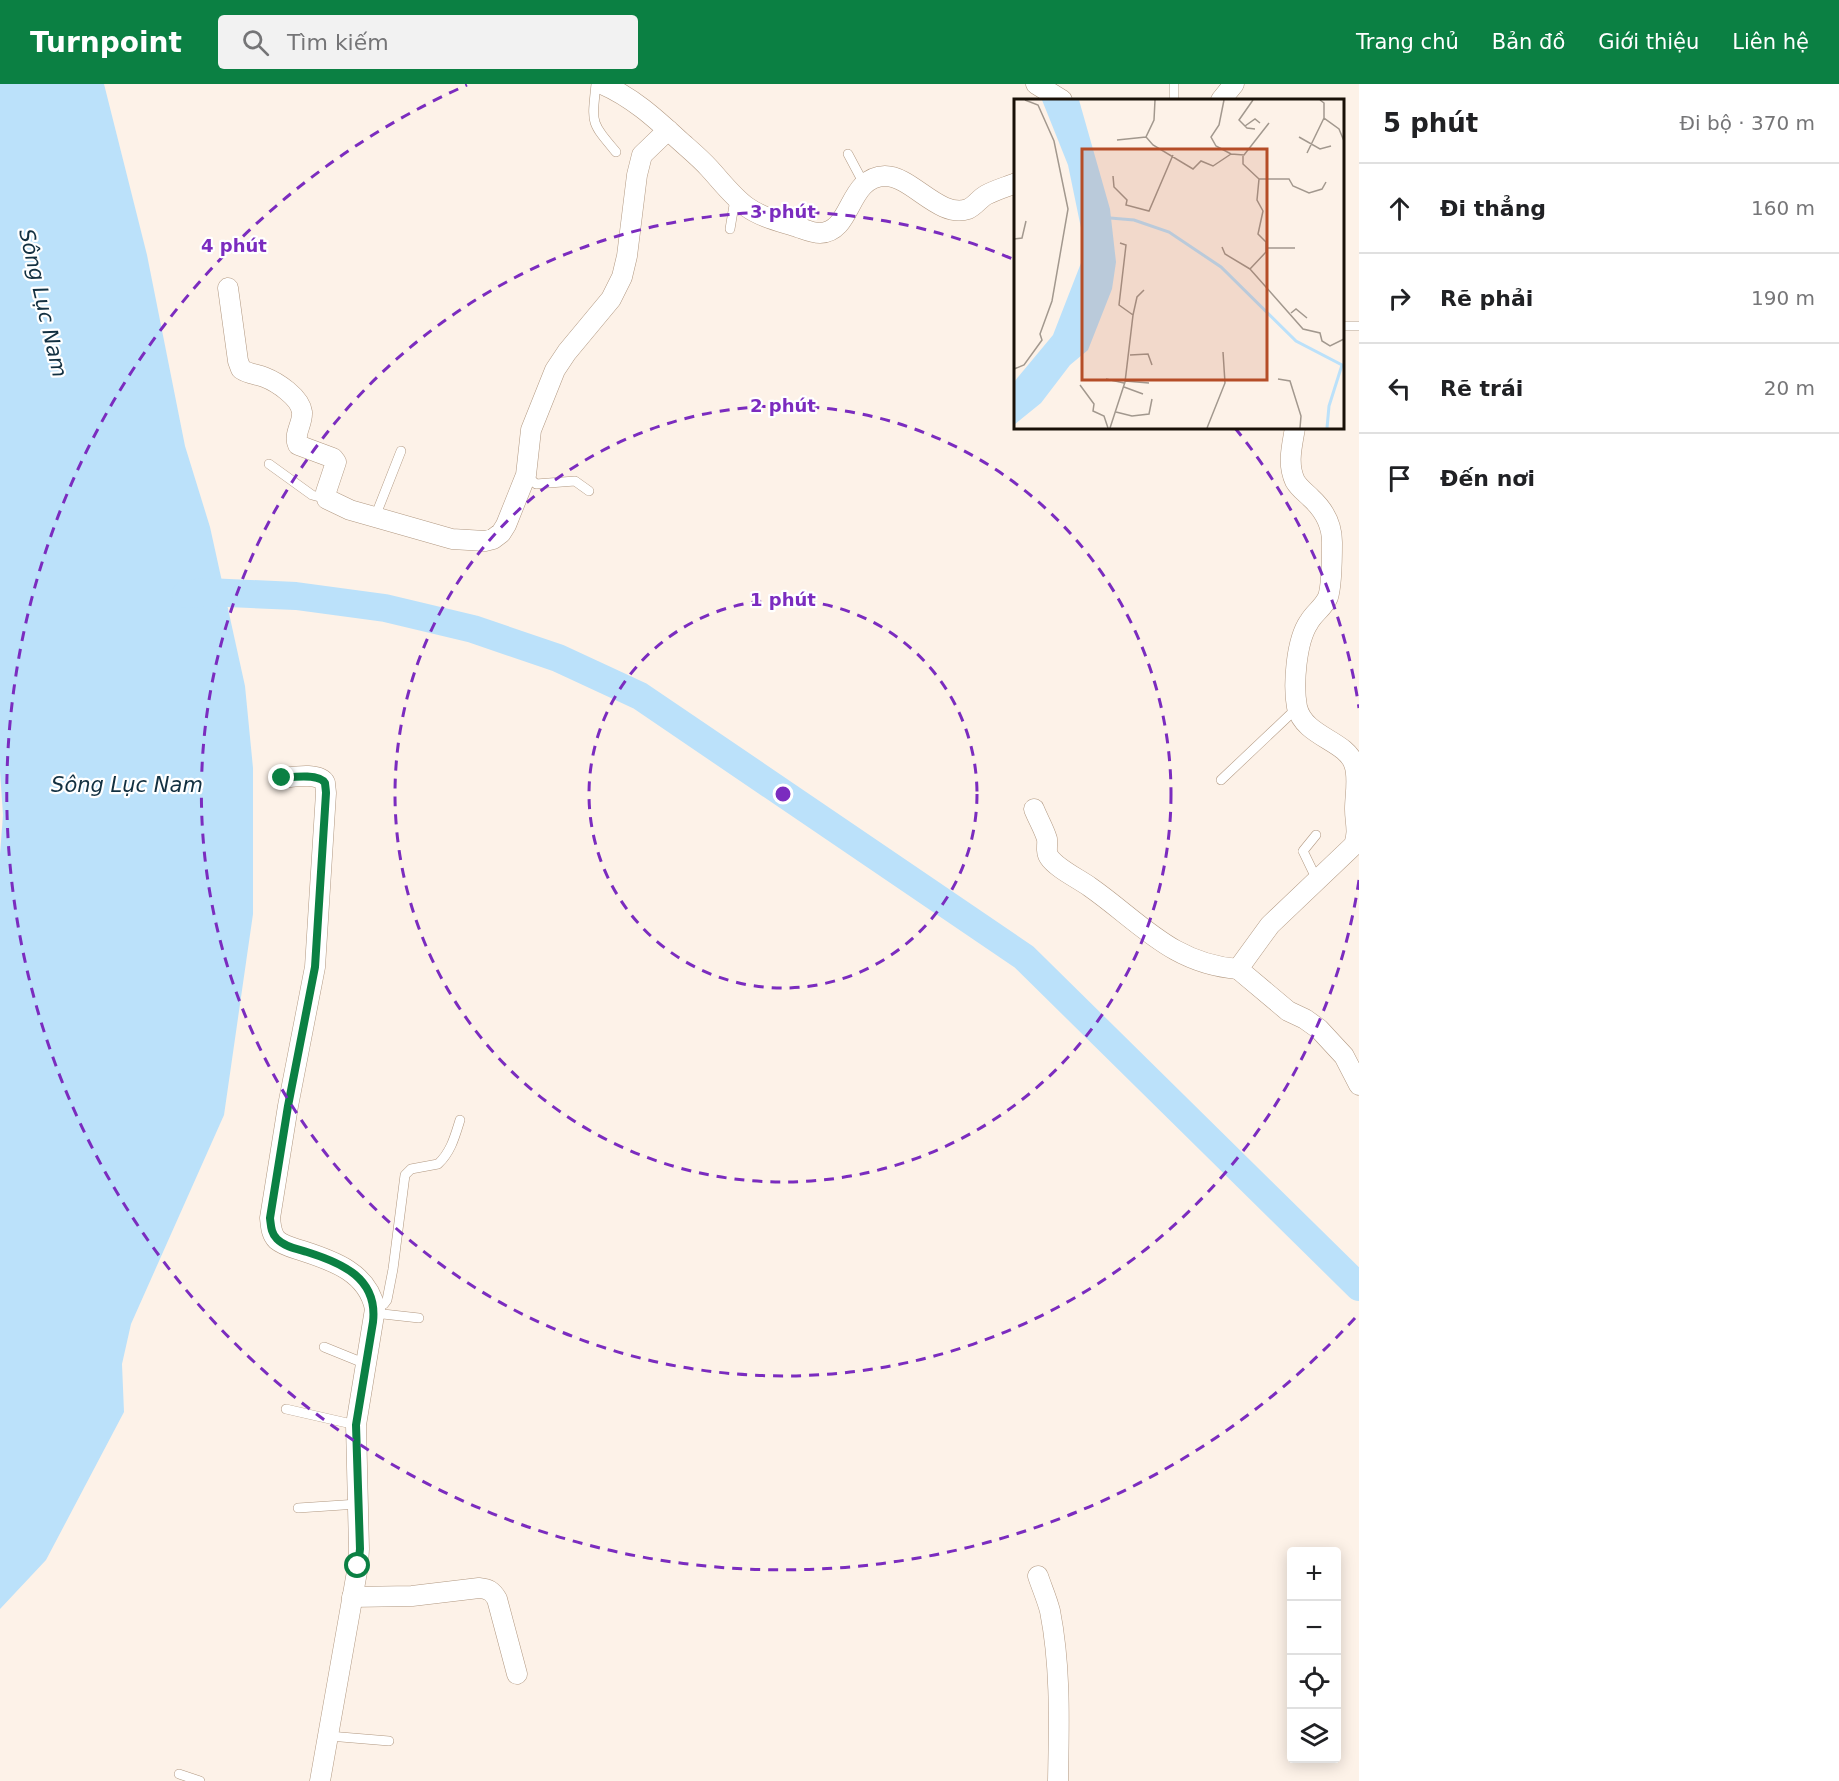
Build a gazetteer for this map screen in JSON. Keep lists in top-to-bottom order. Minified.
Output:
{"water":["Sông Lục Nam"],"page":{"header":"Turnpoint","search":"Tìm kiếm","nav":["Trang chủ","Bản đồ","Giới thiệu","Liên hệ"],"heading":["5 phút","Đi bộ · 370 m"],"list":[["Đi thẳng","160 m"],["Rẽ phải","190 m"],["Rẽ trái","20 m"],"Đến nơi"],"map_buttons":["+","−"]},"rings":["3 phút","4 phút","2 phút","1 phút"]}
